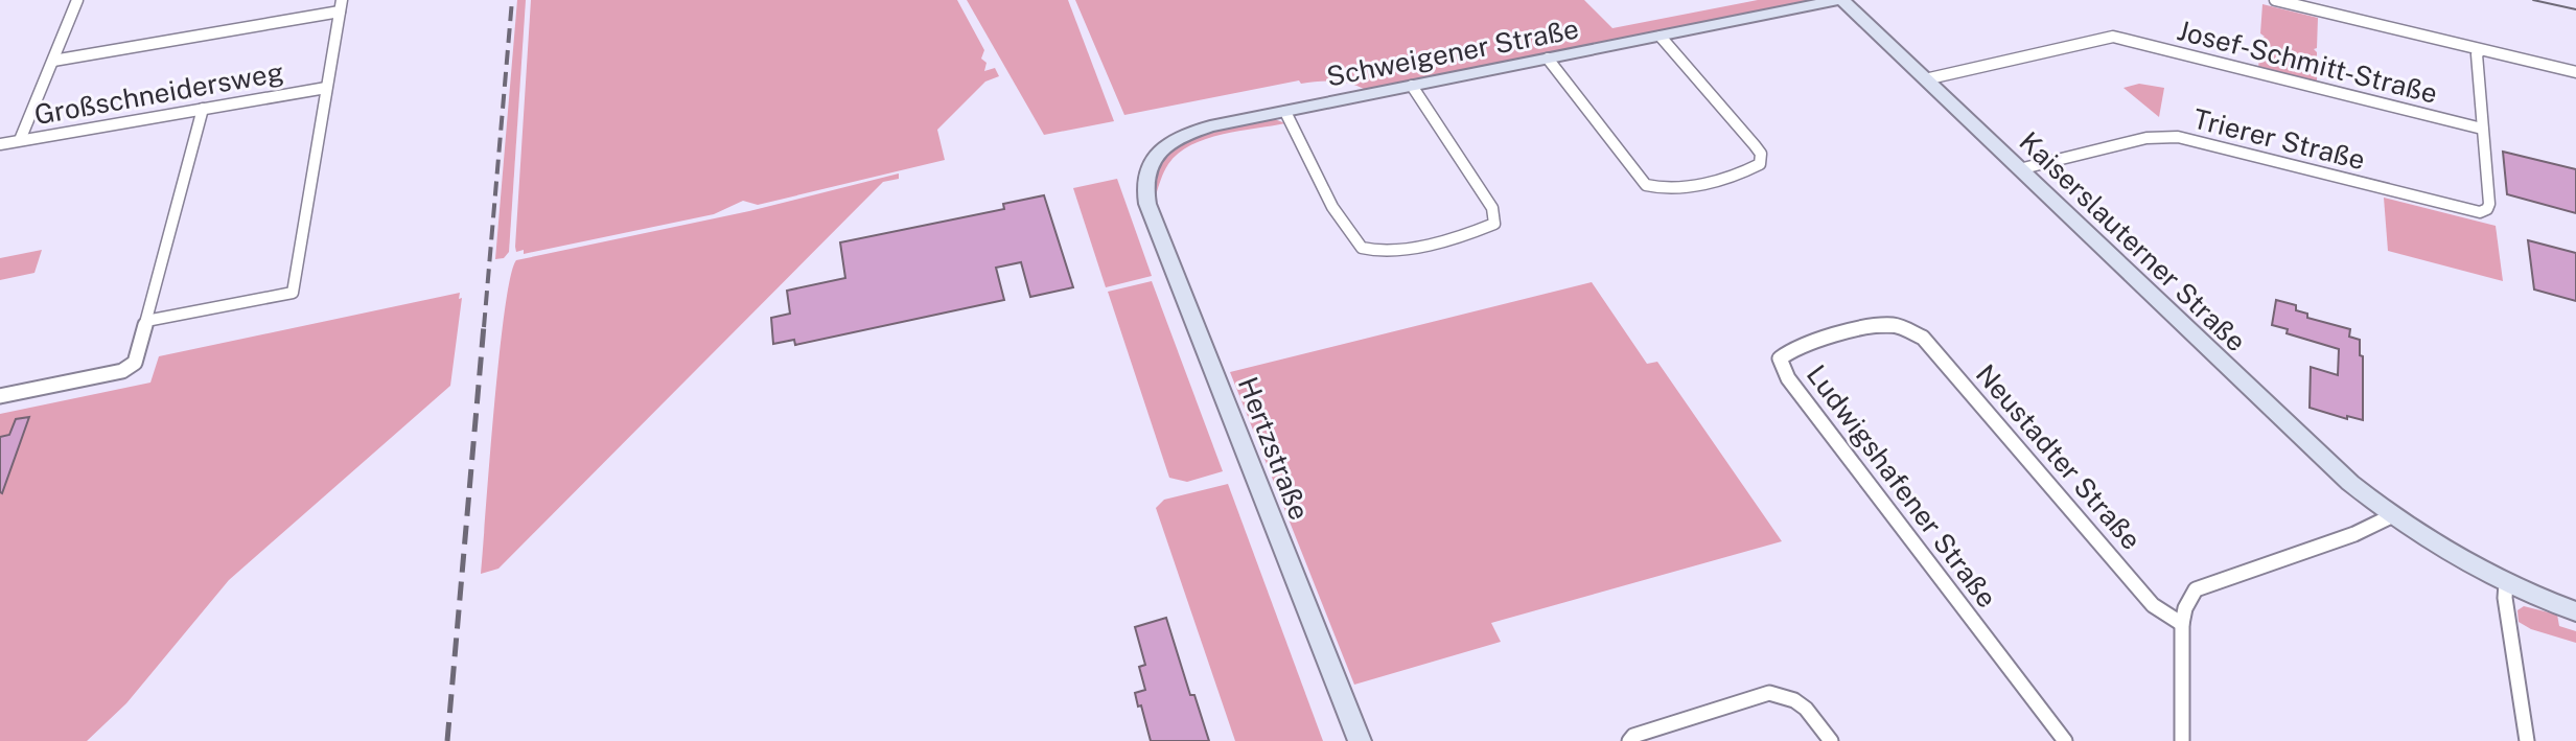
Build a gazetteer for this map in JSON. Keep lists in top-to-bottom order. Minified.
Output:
{"streets":{"main road":["Schweigener Straße","Kaiserslauterner Straße","Hertzstraße"],"street":["Josef-Schmitt-Straße","Großschneidersweg","Trierer Straße","Neustadter Straße","Ludwigshafener Straße"]},"crossings":[["Schweigener Straße","Kaiserslauterner Straße"],["Schweigener Straße","Hertzstraße"],["Josef-Schmitt-Straße","Trierer Straße"],["Josef-Schmitt-Straße","Kaiserslauterner Straße"],["Trierer Straße","Kaiserslauterner Straße"],["Neustadter Straße","Ludwigshafener Straße"]]}
